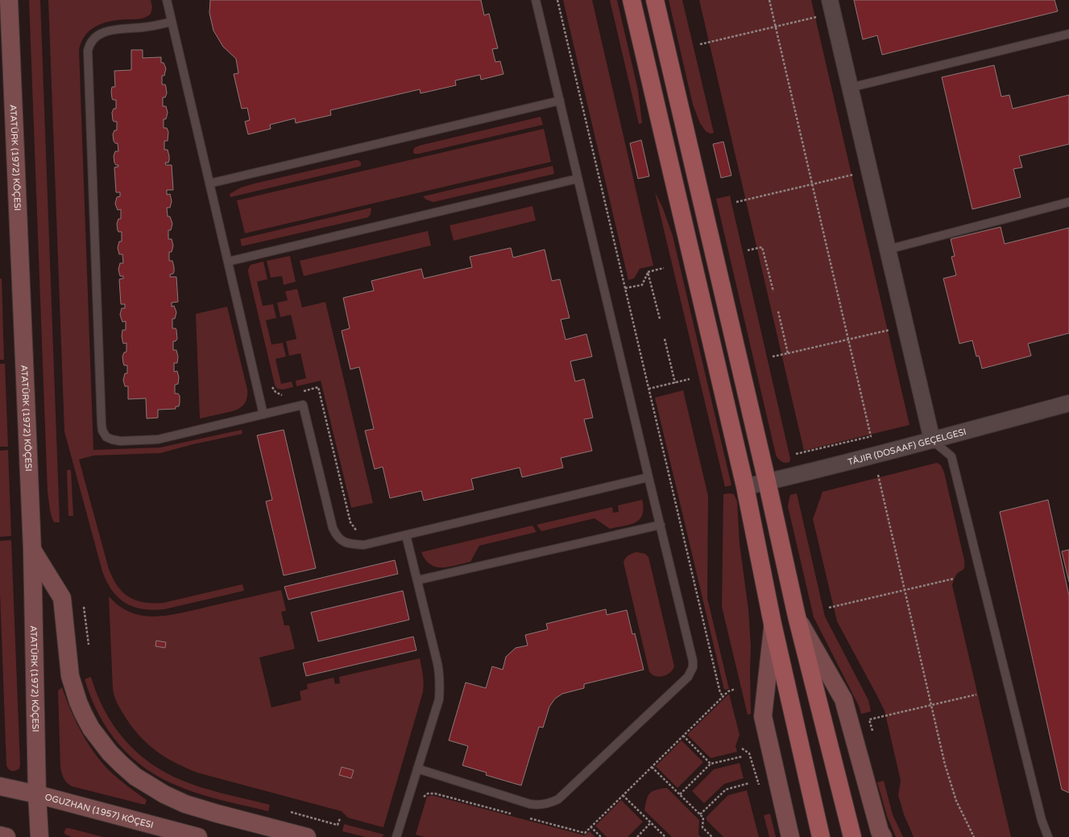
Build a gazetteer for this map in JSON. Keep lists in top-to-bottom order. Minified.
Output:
{"streets":{"main road":["ATATÜRK (1972) KÖÇESI","OGUZHAN (1957) KÖÇESI"],"street":["TÄJIR (DOSAAF) GEÇELGESI"]},"crossings":[["ATATÜRK (1972) KÖÇESI","OGUZHAN (1957) KÖÇESI"]]}
